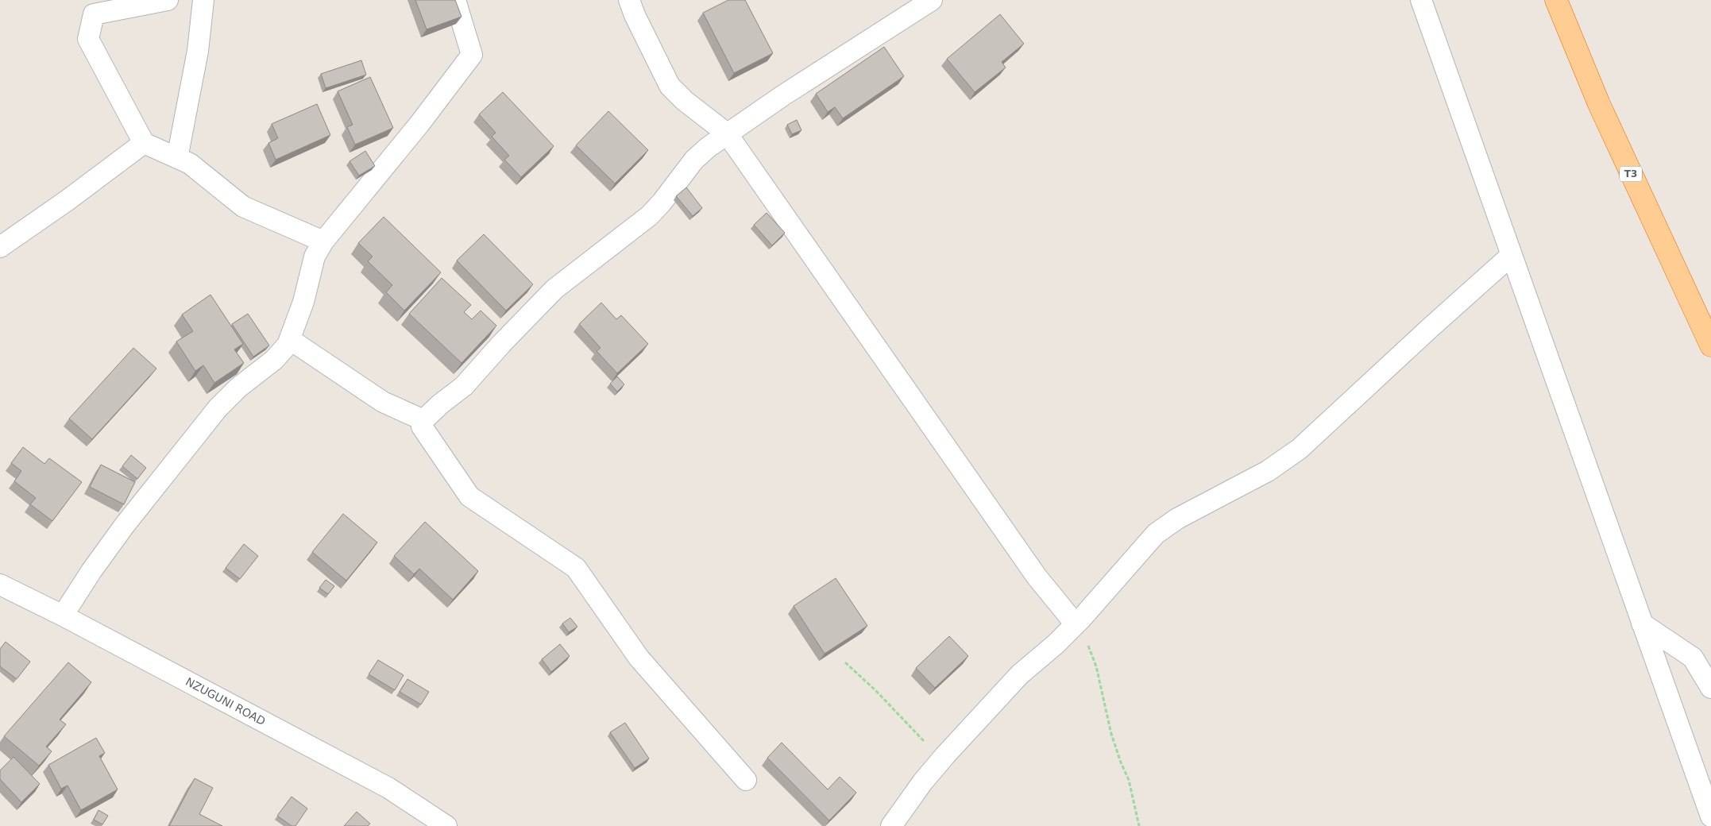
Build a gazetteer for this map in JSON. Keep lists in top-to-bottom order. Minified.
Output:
{"streets":{"highway":["T3"],"street":["NZUGUNI ROAD"]}}
